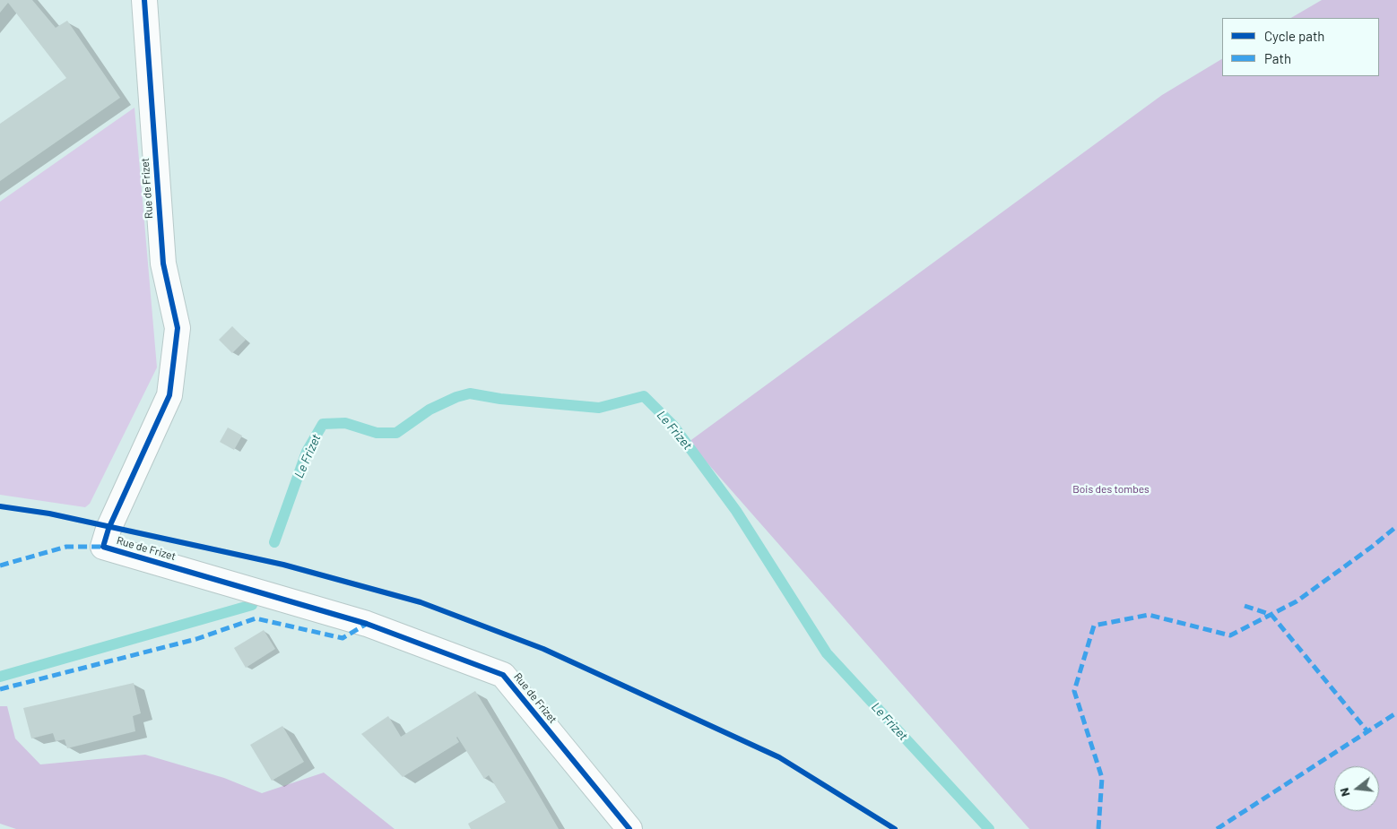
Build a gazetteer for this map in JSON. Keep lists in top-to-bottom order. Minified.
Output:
{"streets":{"street":["Rue de Frizet"]},"water":["Le Frizet"],"parks":["Bois des tombes"],"legend":["Cycle path","Path"],"north":"left"}
